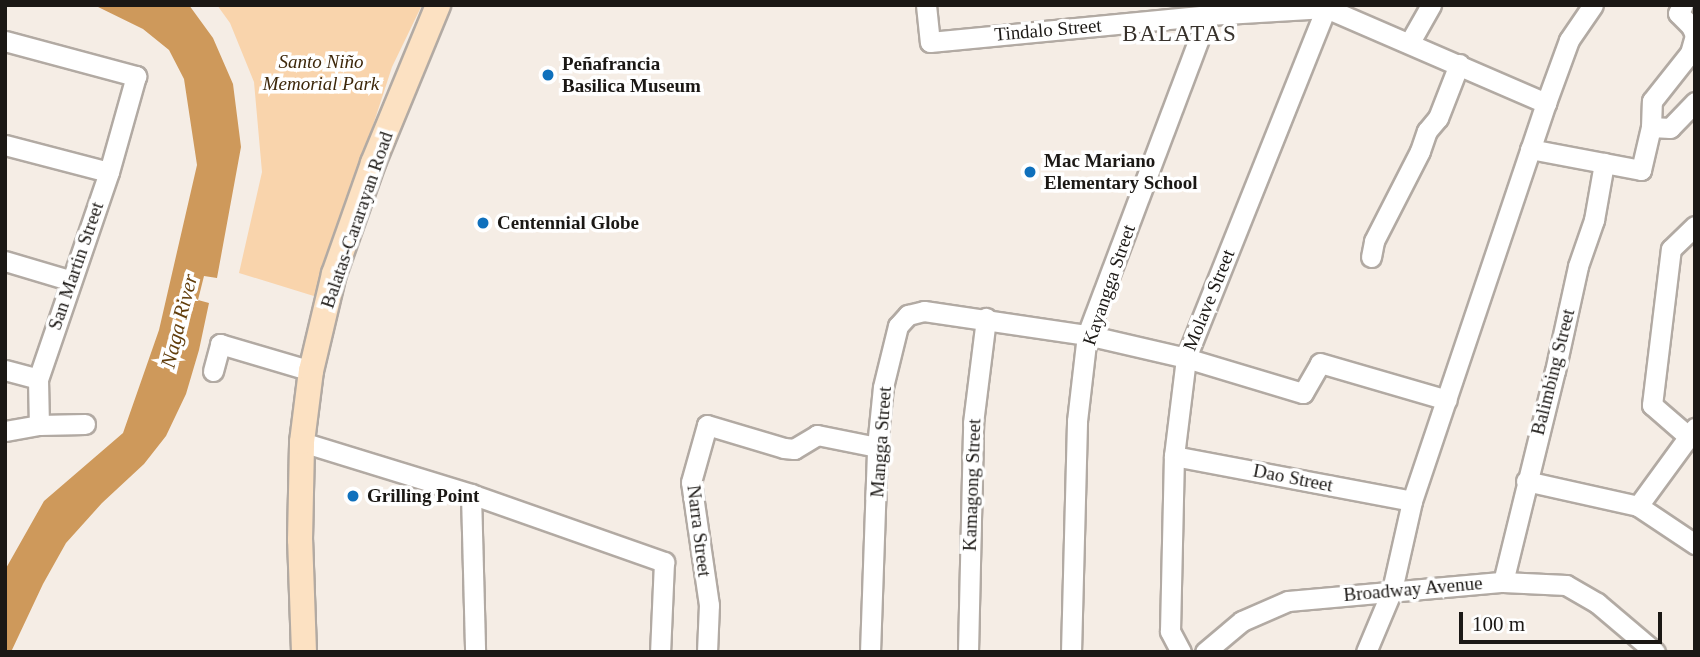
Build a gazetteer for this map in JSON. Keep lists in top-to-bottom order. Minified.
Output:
{"streets":{"main road":["Balatas-Cararayan Road"],"street":["Tindalo Street","San Martin Street","Kayangga Street","Molave Street","Balimbing Street","Mangga Street","Dao Street","Kamagong Street","Narra Street","Broadway Avenue"]},"crossings":[["Tindalo Street","Kayangga Street"],["Tindalo Street","Molave Street"],["Molave Street","Dao Street"],["Balimbing Street","Broadway Avenue"],["Mangga Street","Kamagong Street"],["Mangga Street","Narra Street"]],"districts":["BALATAS"],"water":["Naga River"],"parks":["Santo Niño Memorial Park"],"places":["Peñafrancia Basilica Museum","Mac Mariano Elementary School","Centennial Globe","Grilling Point"],"scale_bar":"100 m"}
